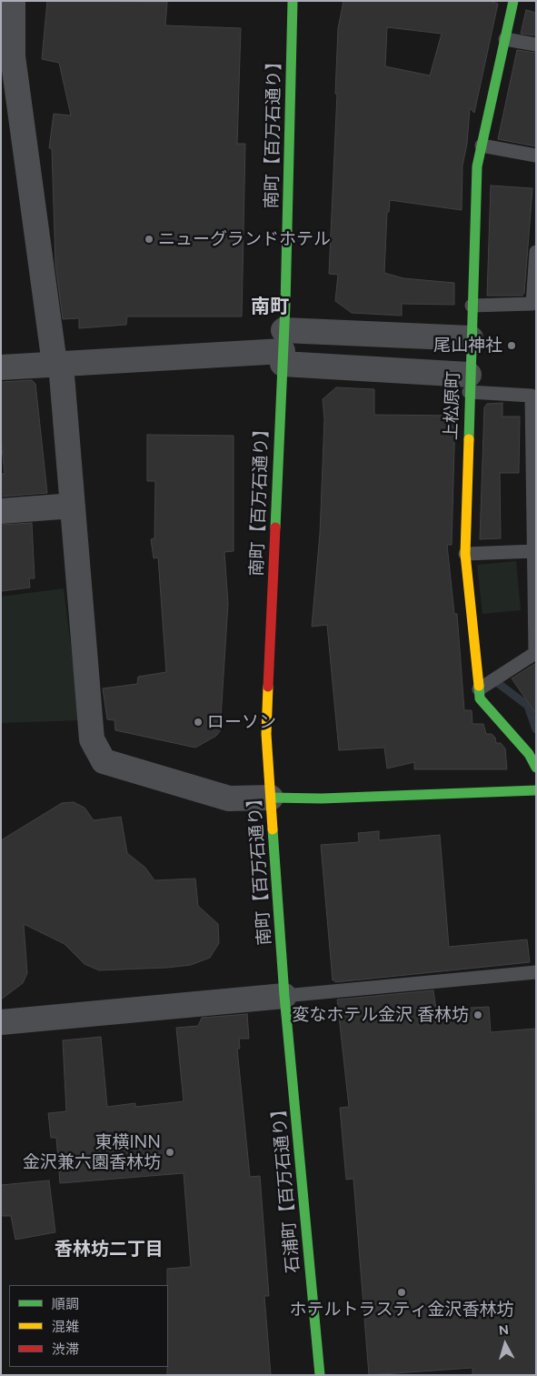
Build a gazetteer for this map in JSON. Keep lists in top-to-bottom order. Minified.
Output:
{"streets":{"main road":["南町【百万石通り】","上松原町","石浦町【百万石通り】"]},"crossings":[["南町【百万石通り】","石浦町【百万石通り】"]],"districts":["南町","香林坊二丁目"],"places":["ニューグランドホテル","尾山神社","ローソン","変なホテル金沢 香林坊","東横INN 金沢兼六園香林坊","ホテルトラスティ金沢香林坊"],"legend":["順調","混雑","渋滞"],"north":"top"}
